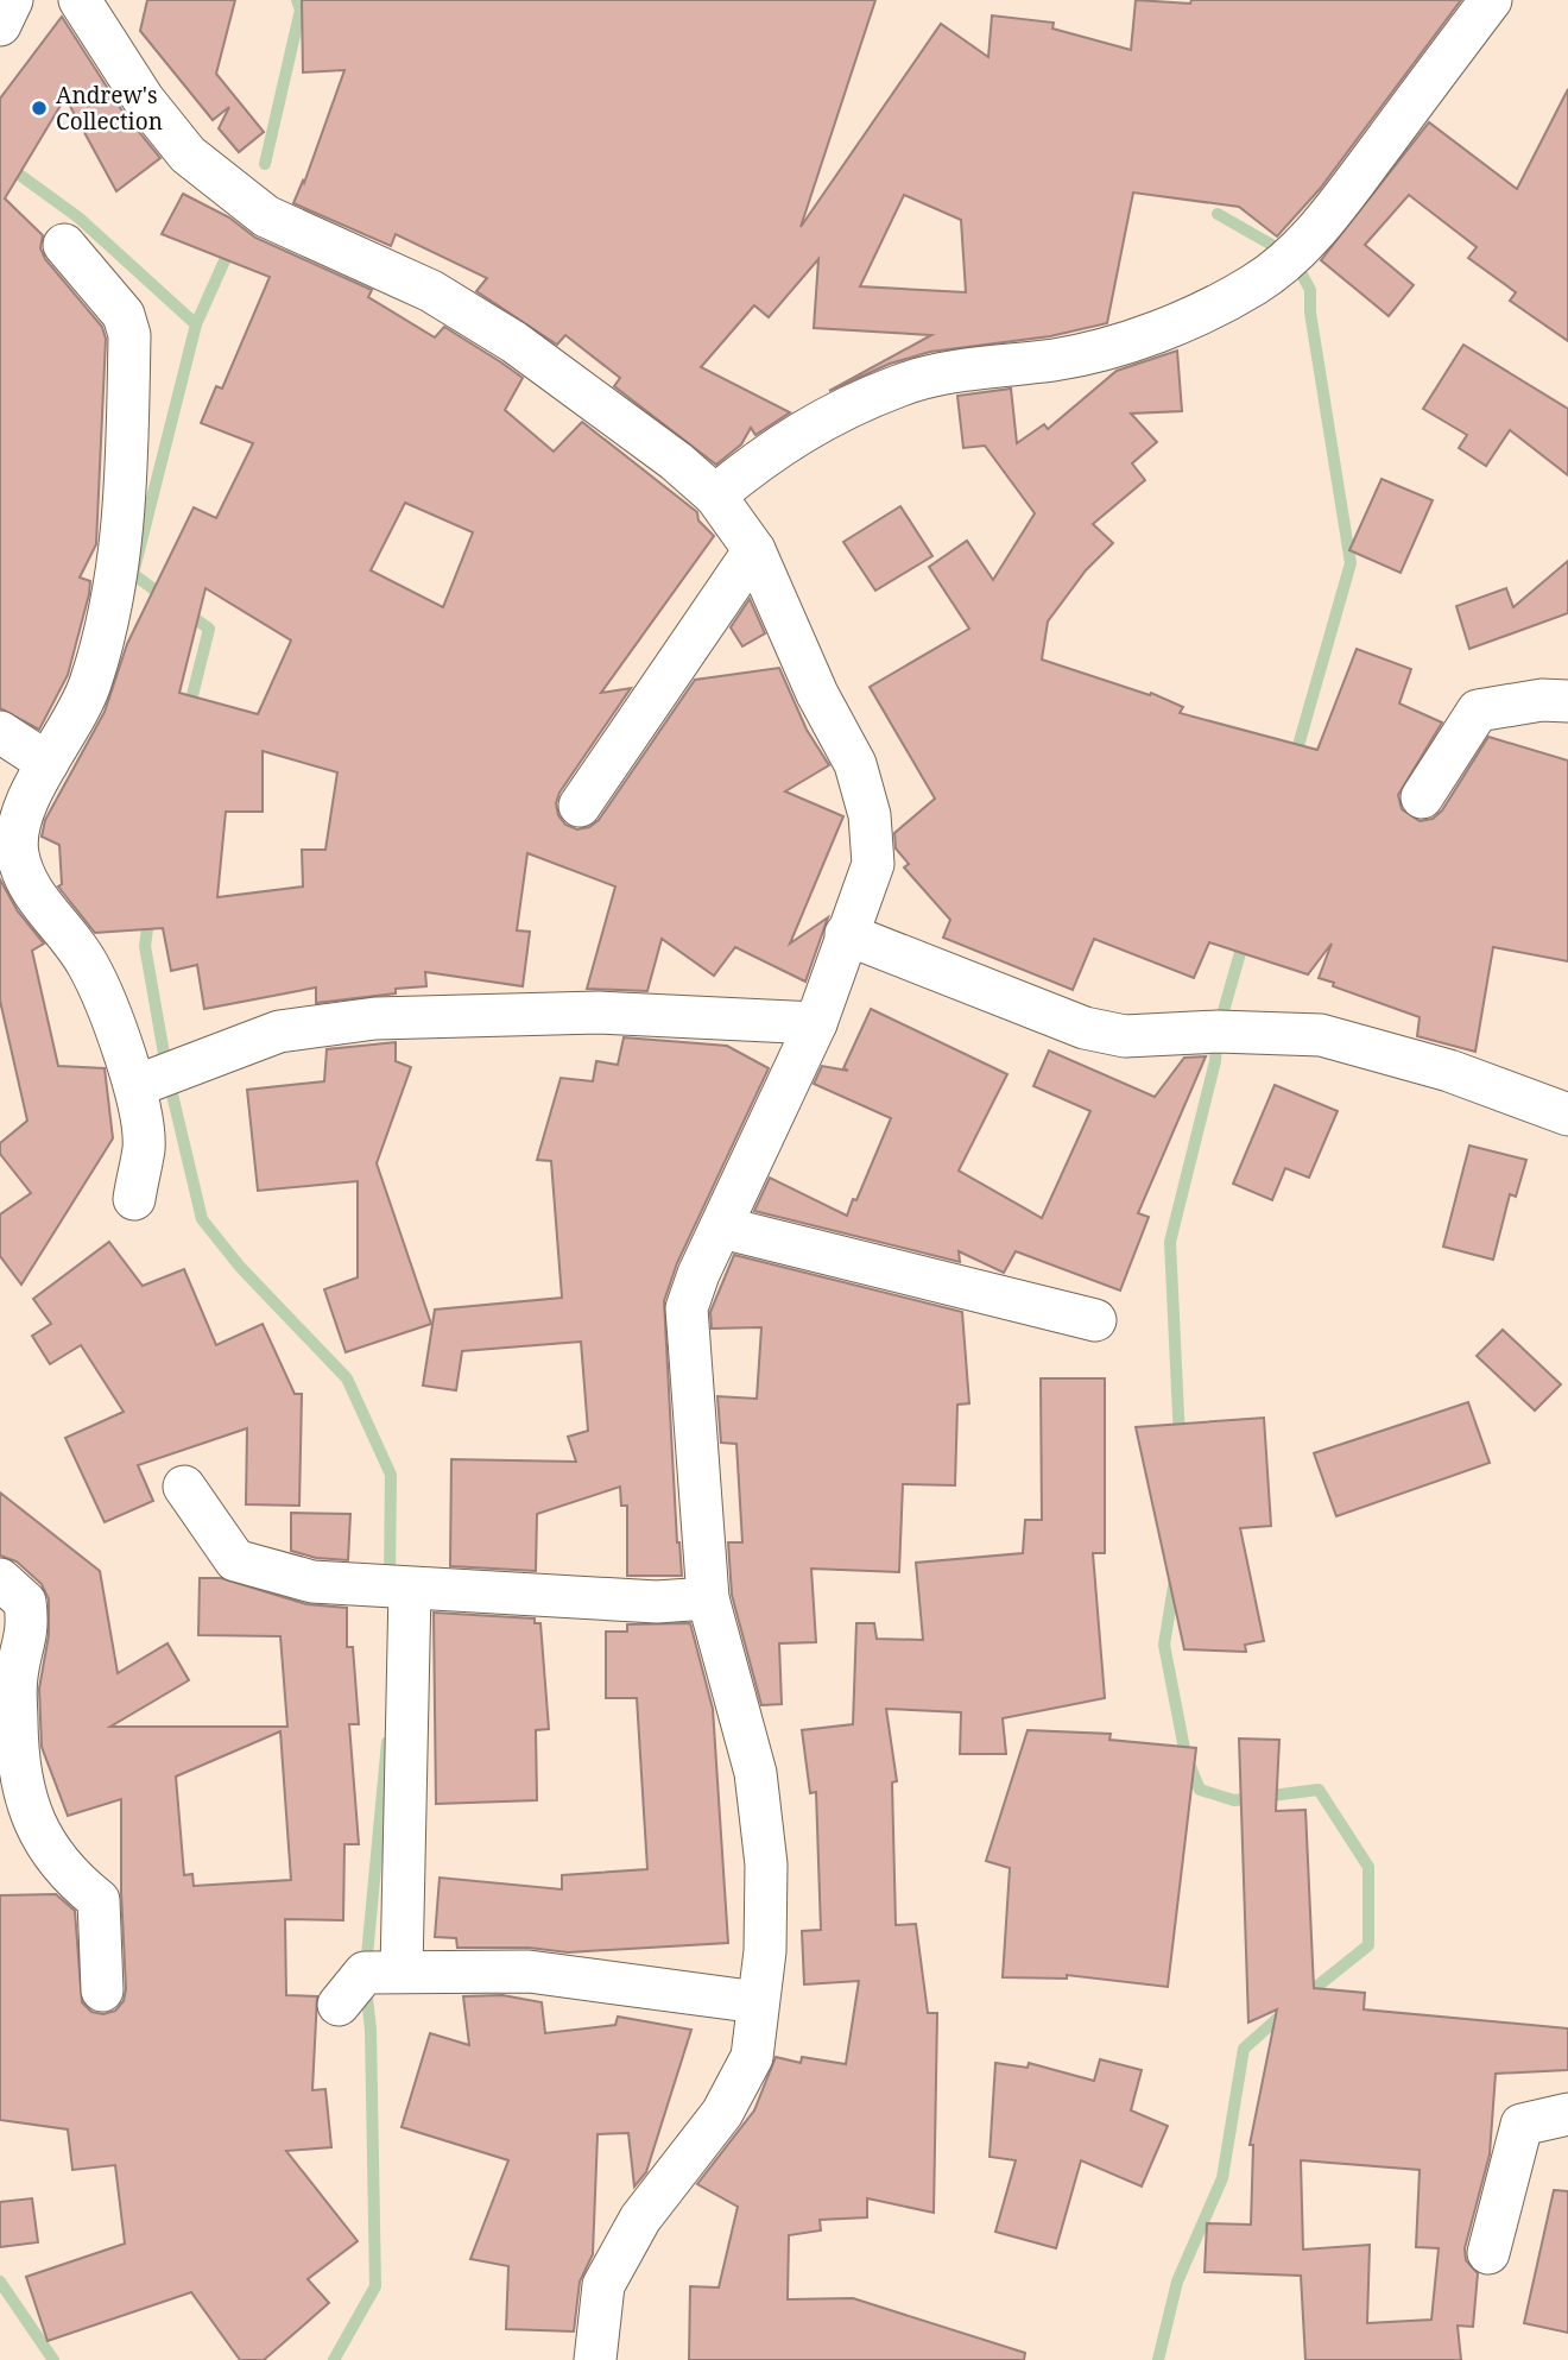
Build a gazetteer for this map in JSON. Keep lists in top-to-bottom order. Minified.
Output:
{"places":["Andrew's Collection"]}
